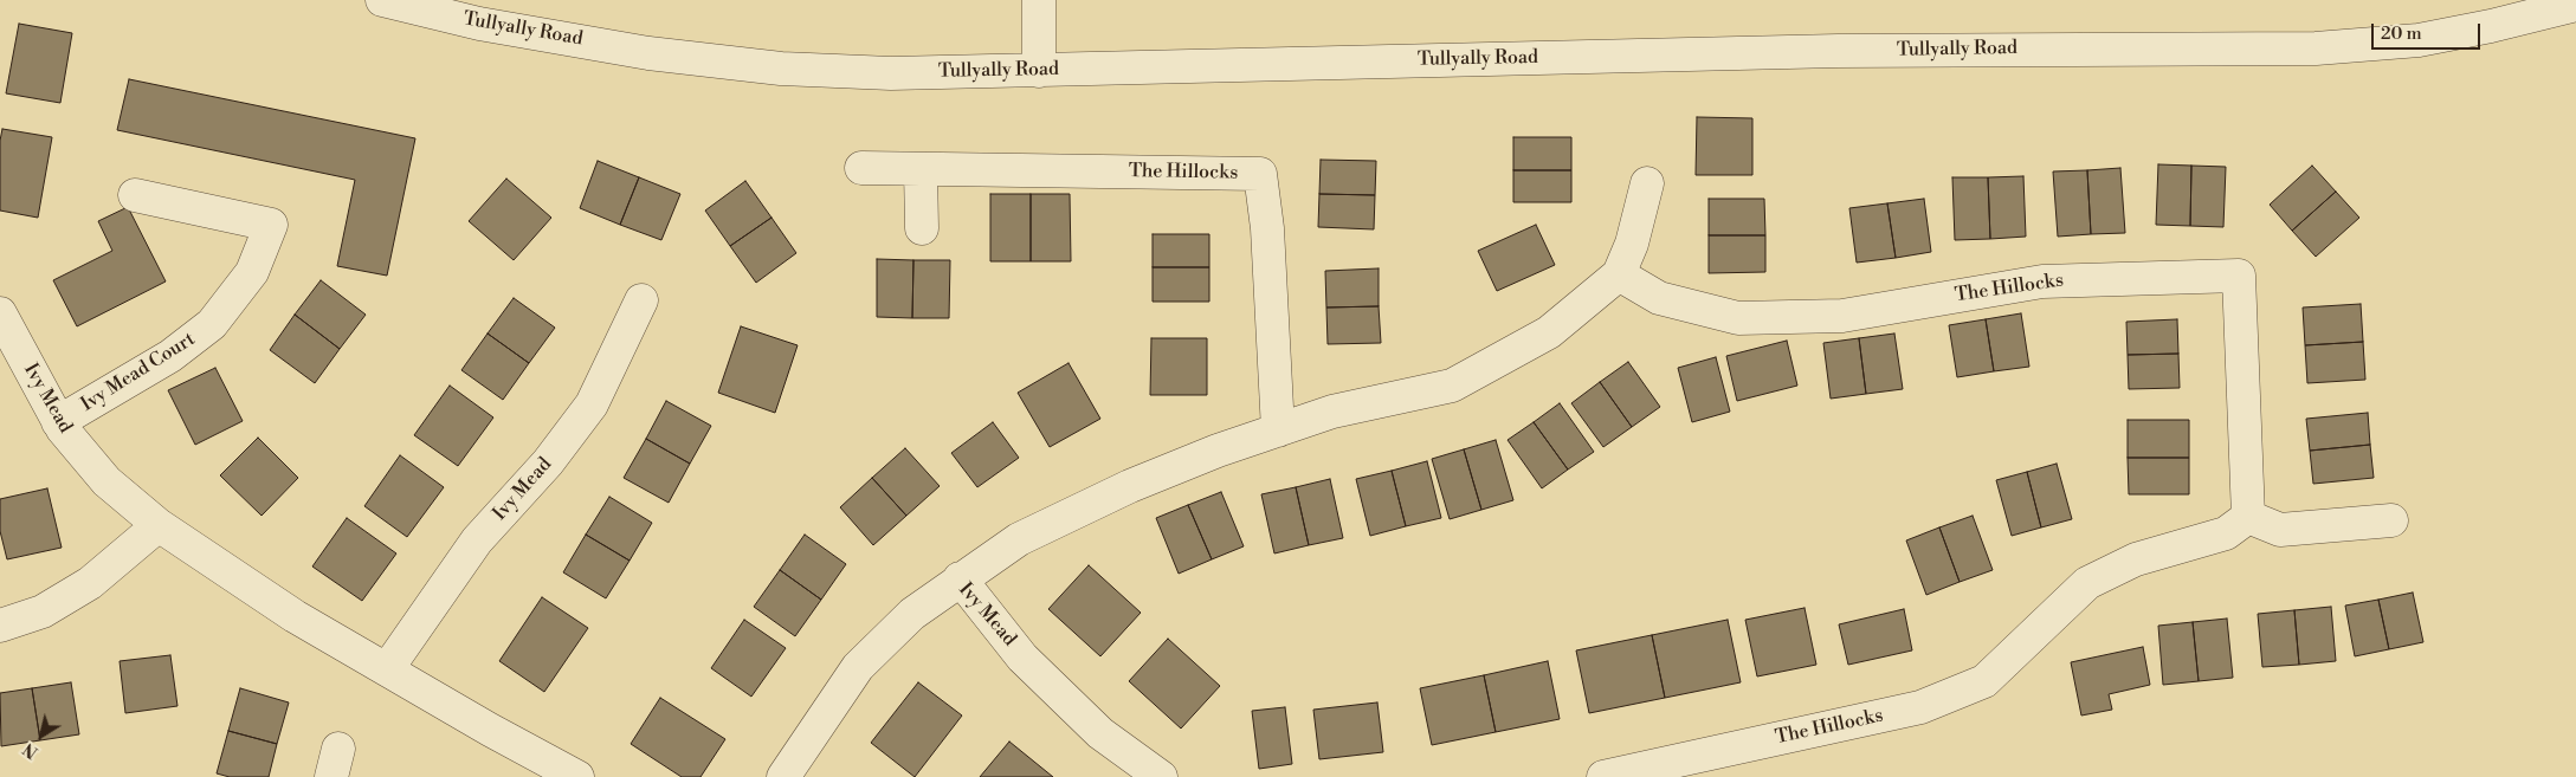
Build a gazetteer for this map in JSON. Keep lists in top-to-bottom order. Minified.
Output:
{"streets":{"street":["Tullyally Road","The Hillocks","Ivy Mead Court","Ivy Mead"]},"crossings":[["Ivy Mead Court","Ivy Mead"]],"scale_bar":"20 m","north":"bottom left"}
